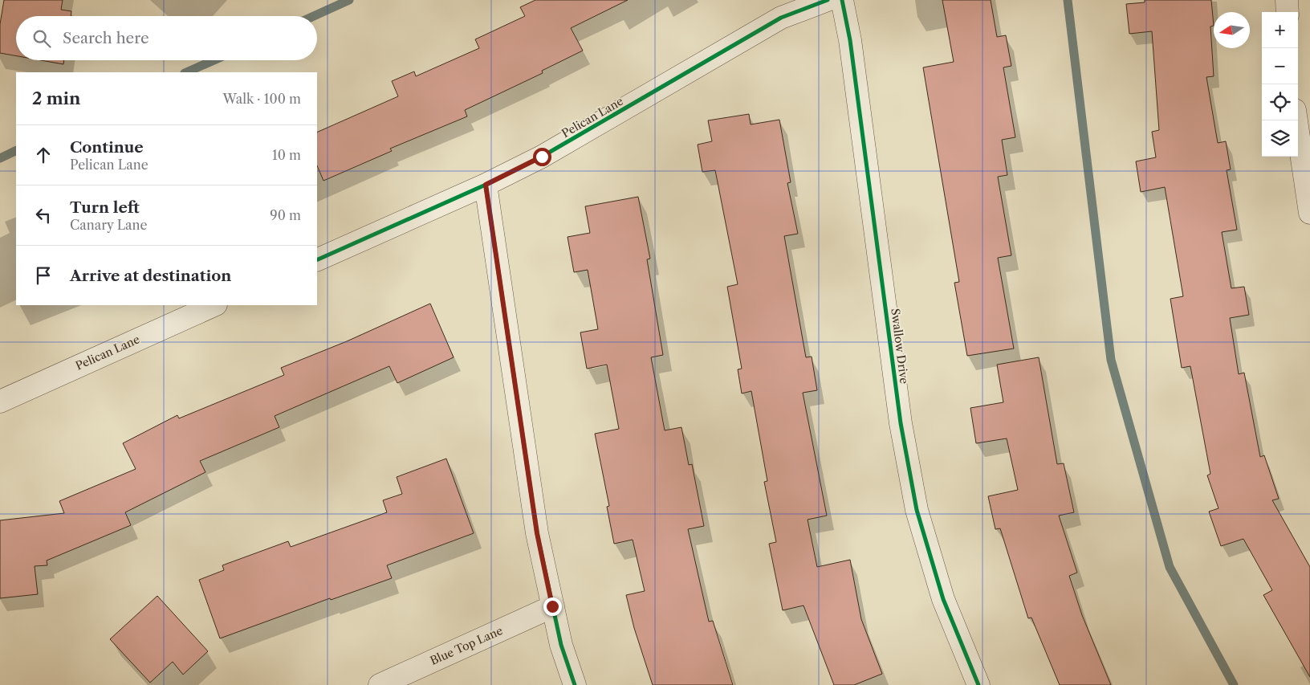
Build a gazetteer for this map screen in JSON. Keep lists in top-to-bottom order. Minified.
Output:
{"streets":{"street":["Pelican Lane","Swallow Drive","Blue Top Lane"]},"north":"left","page":{"map_buttons":["+","−"],"search":"Search here","heading":["2 min","Walk · 100 m"],"list":[["Continue","Pelican Lane","10 m"],["Turn left","Canary Lane","90 m"],"Arrive at destination"]}}
